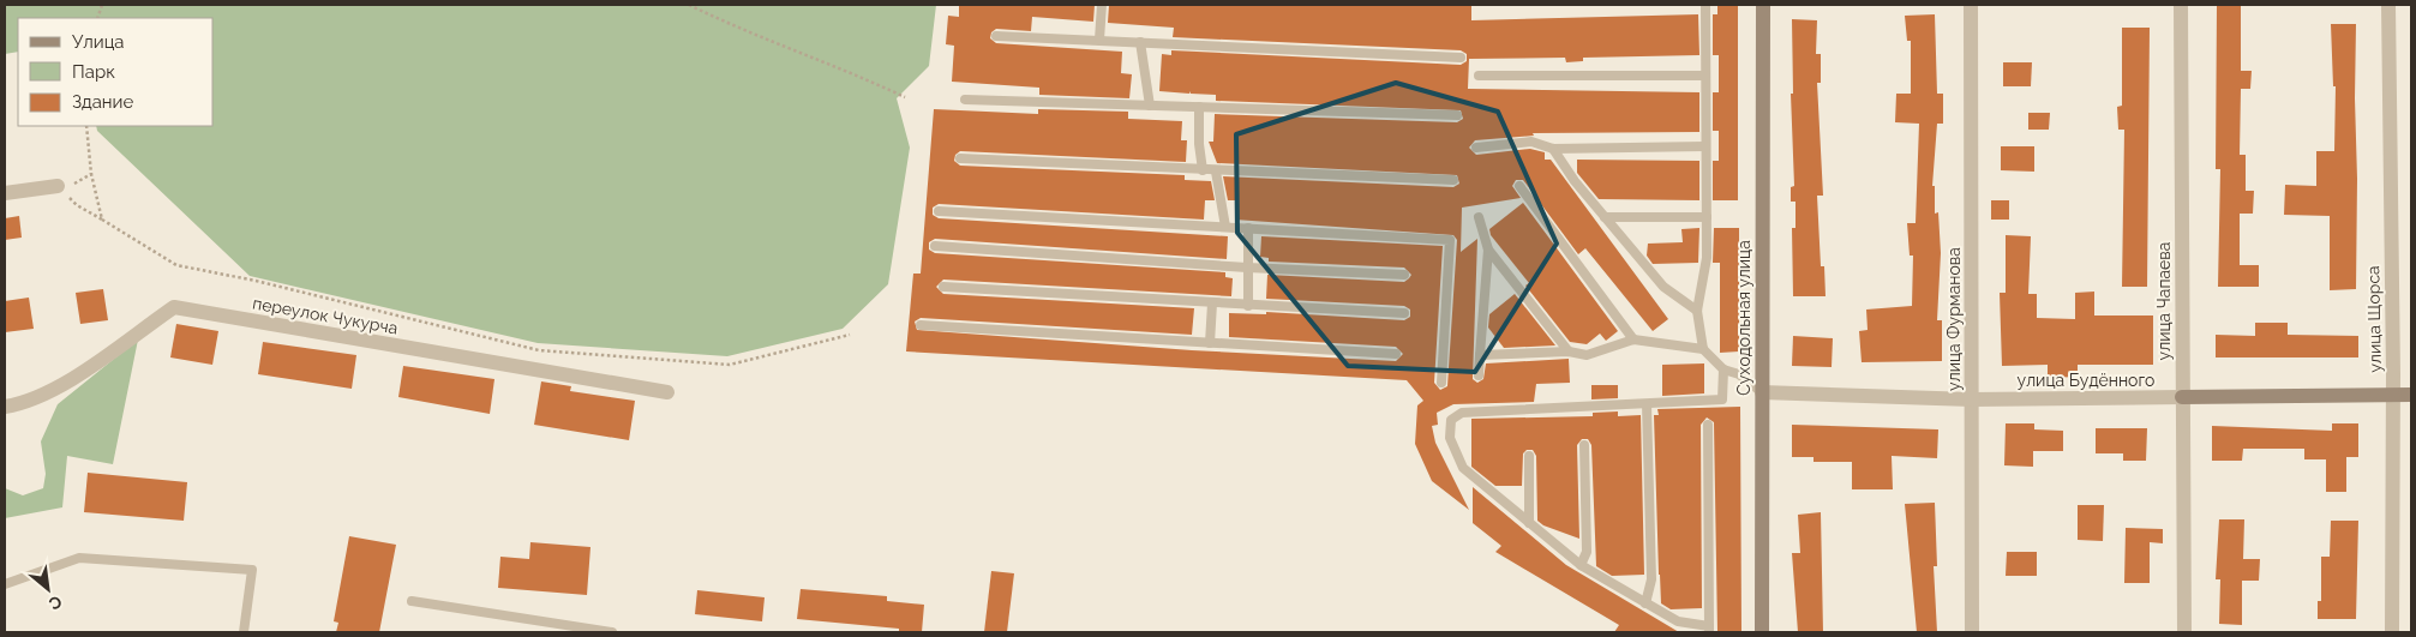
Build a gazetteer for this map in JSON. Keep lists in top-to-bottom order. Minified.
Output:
{"streets":{"street":["улица Чапаева","переулок Чукурча","Суходольная улица","улица Фурманова","улица Щорса","улица Будённого"]},"crossings":[["улица Чапаева","улица Будённого"],["Суходольная улица","улица Будённого"],["улица Фурманова","улица Будённого"],["улица Щорса","улица Будённого"]],"legend":["Улица","Парк","Здание"],"north":"bottom right"}
